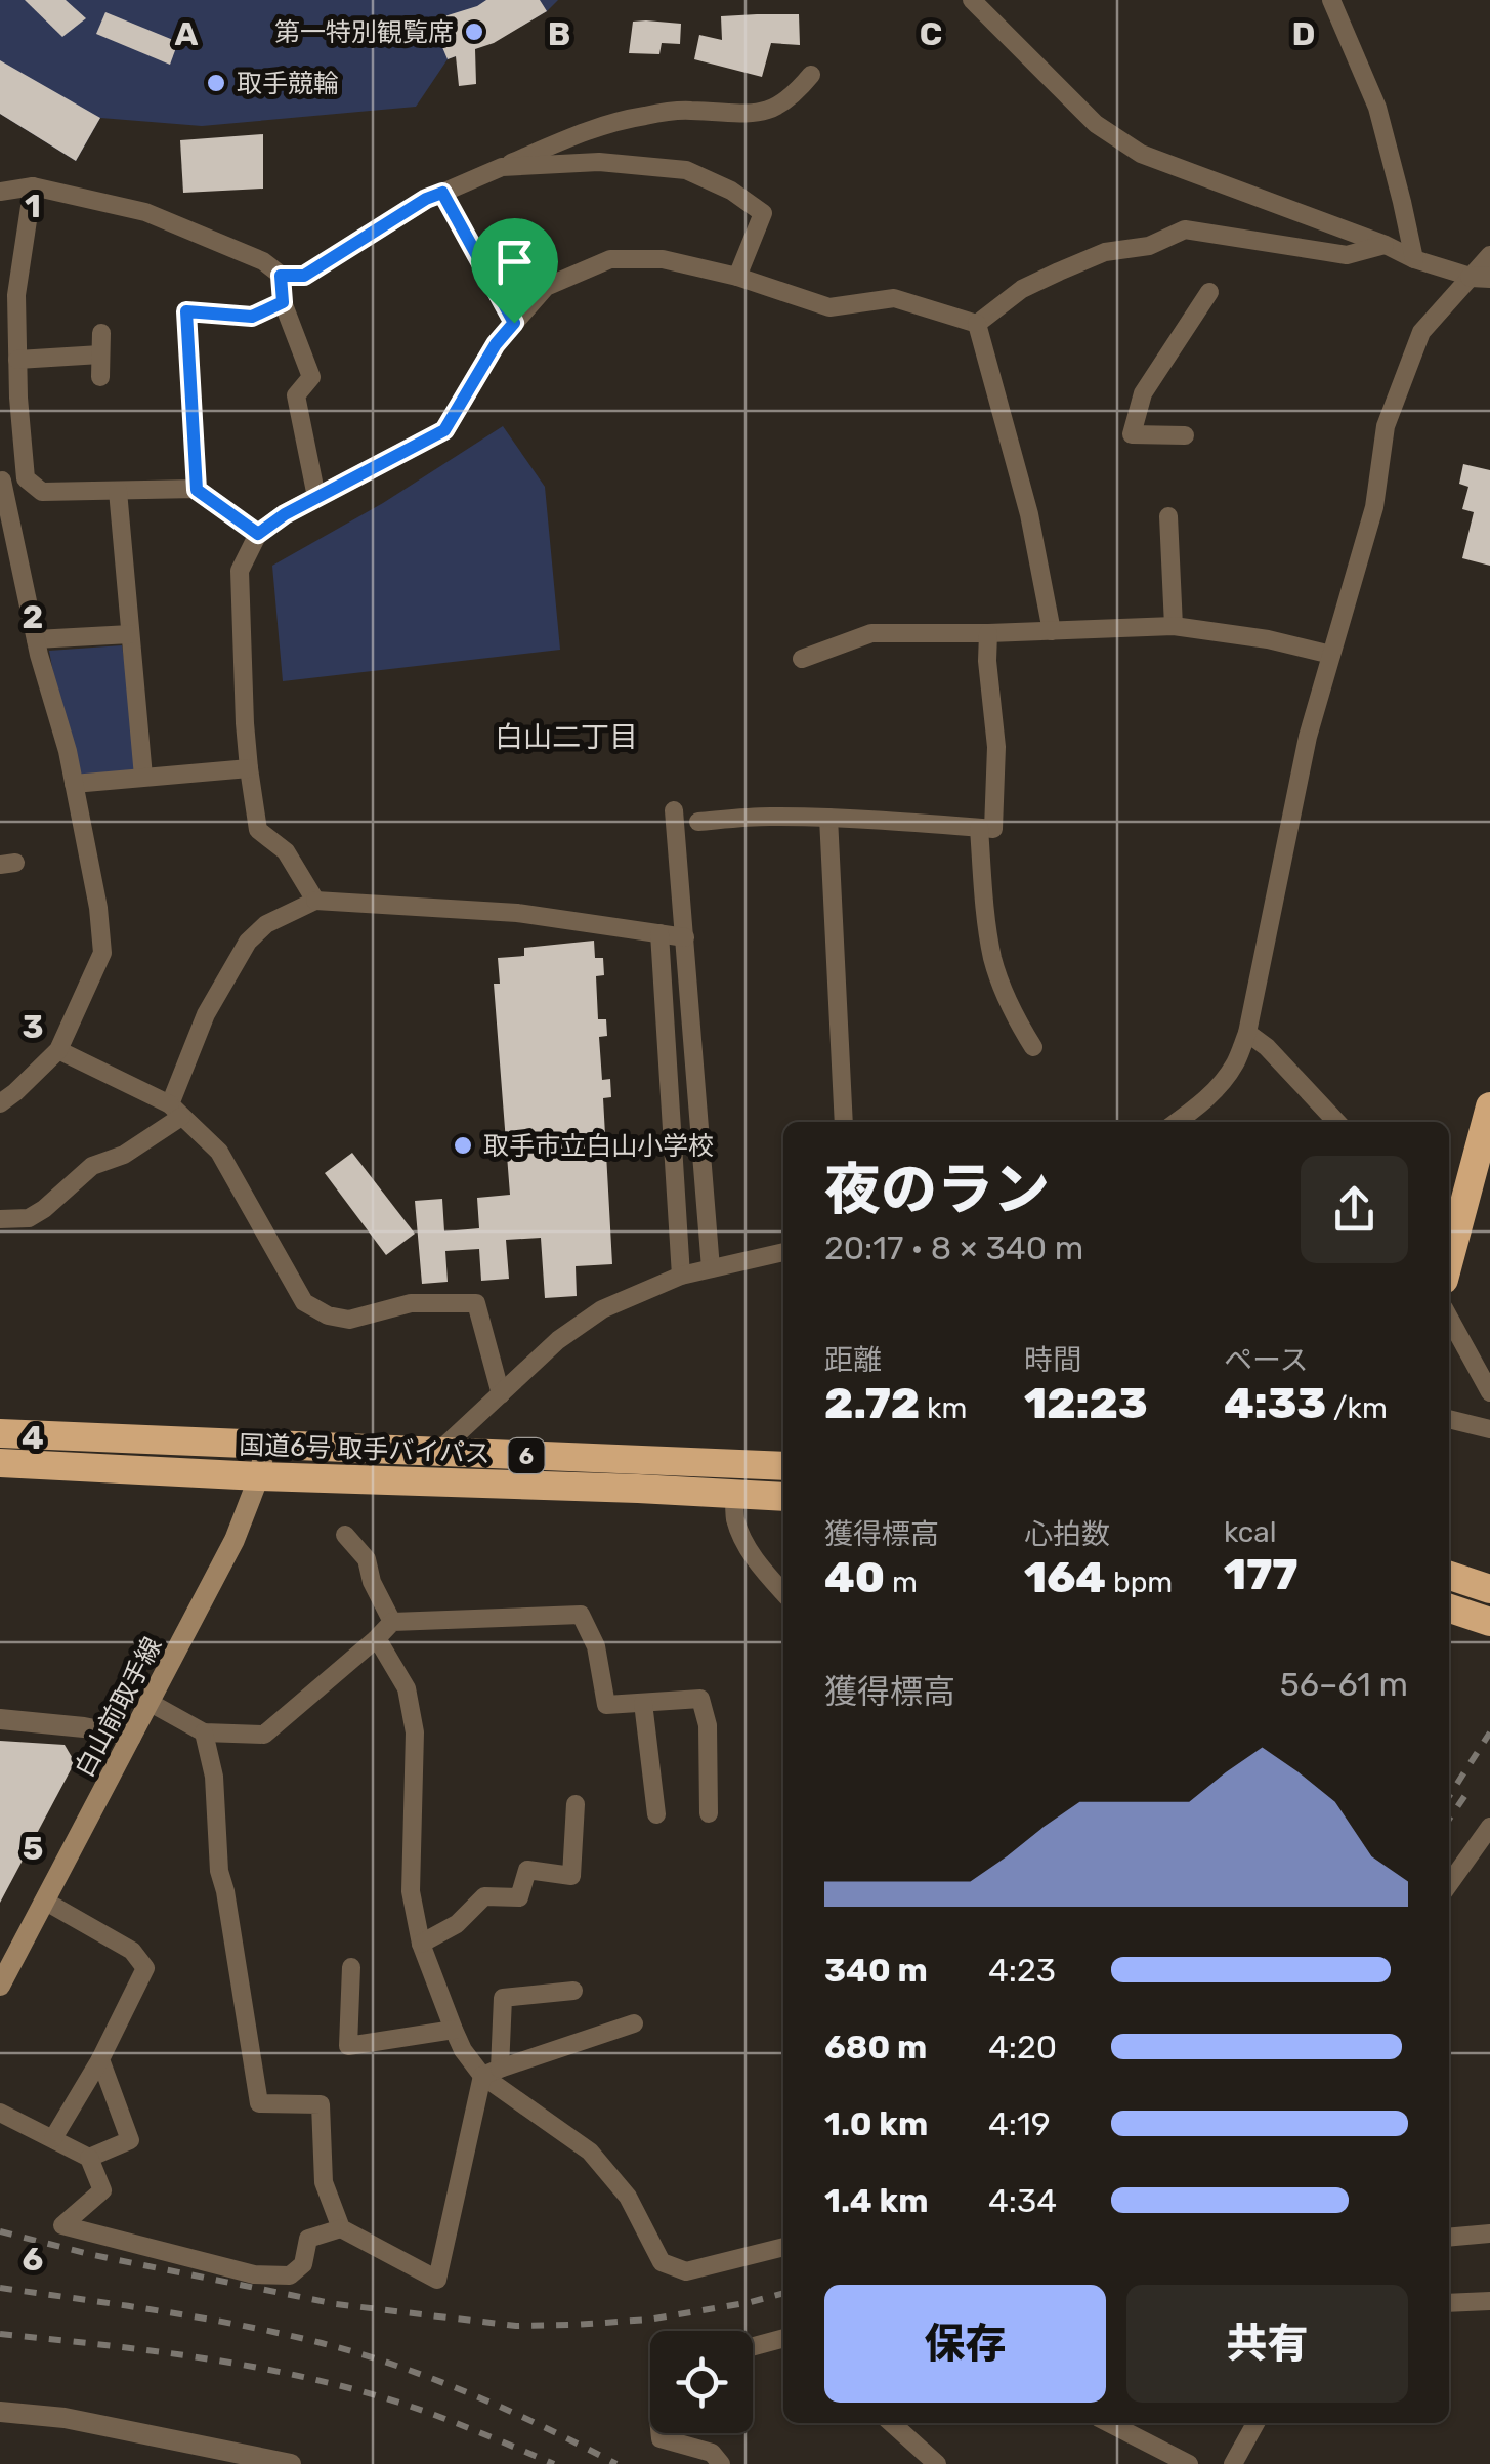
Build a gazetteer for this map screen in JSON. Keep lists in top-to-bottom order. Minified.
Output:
{"streets":{"highway":["国道6号 取手バイパス","6"],"main road":["白山前取手線"]},"crossings":[["国道6号 取手バイパス","白山前取手線"]],"districts":["白山二丁目"],"places":["第一特別観覧席","取手競輪","取手市立白山小学校"],"page":{"heading":["夜のラン","20:17 · 8 × 340 m"],"stats":[["距離","2.72 km"],["時間","12:23"],["ペース","4:33 /km"],["獲得標高","40 m"],["心拍数","164 bpm"],["kcal","177"]],"chart":["獲得標高","56–61 m"],"list":[{"name":"340 m","note":"4:23"},{"name":"680 m","note":"4:20"},{"name":"1.0 km","note":"4:19"},{"name":"1.4 km","note":"4:34"}],"buttons":["保存","共有"]},"grid":{"columns":["A","B","C","D"],"rows":["1","2","3","4","5","6"]}}
